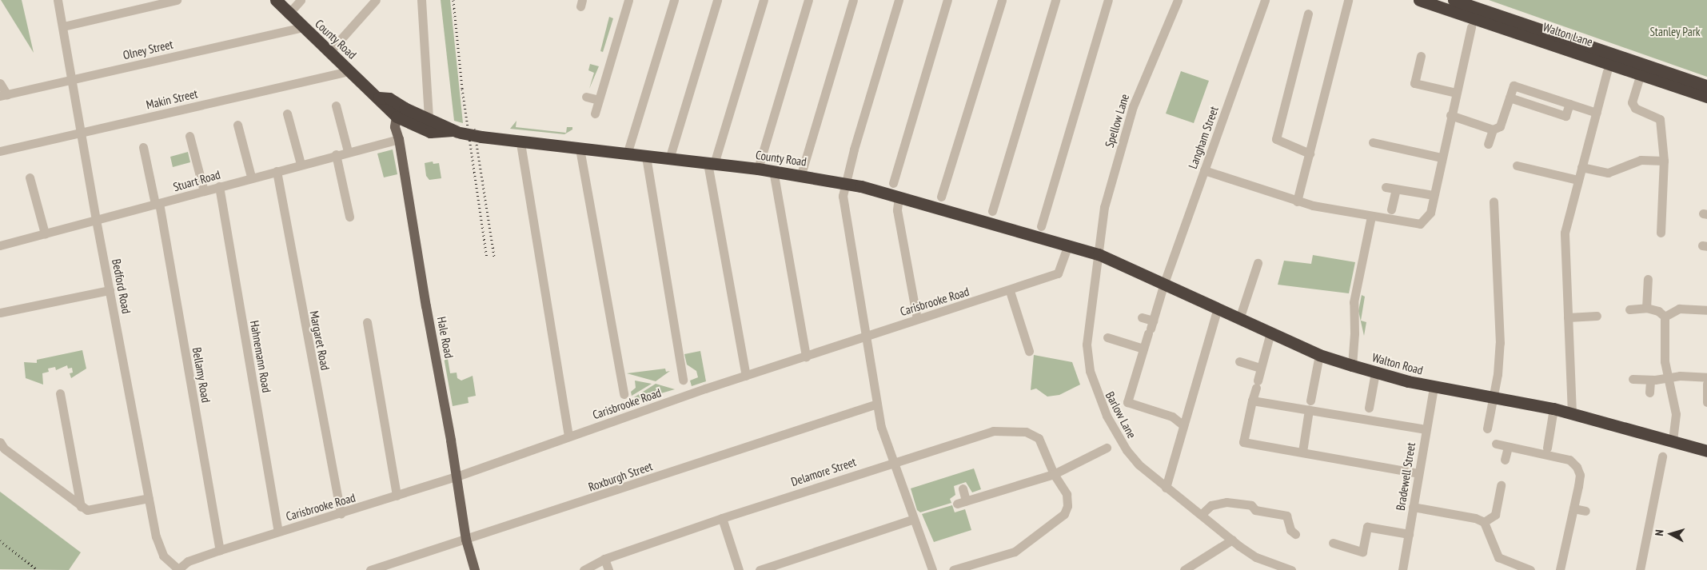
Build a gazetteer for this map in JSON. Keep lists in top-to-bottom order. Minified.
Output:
{"streets":{"highway":["Walton Lane","County Road","Walton Road"],"main road":["Hale Road"],"street":["Olney Street","Makin Street","Spellow Lane","Langham Street","Stuart Road","Bedford Road","Carisbrooke Road","Margaret Road","Hahnemann Road","Bellamy Road","Barlow Lane","Delamore Street","Roxburgh Street","Bradewell Street"]},"crossings":[["County Road","Olney Street"],["County Road","Makin Street"],["County Road","Spellow Lane"],["County Road","Carisbrooke Road"],["County Road","Hale Road"],["County Road","Walton Road"],["County Road","Barlow Lane"],["Olney Street","Bedford Road"],["Makin Street","Bedford Road"],["Spellow Lane","Walton Road"],["Spellow Lane","Barlow Lane"],["Langham Street","Walton Road"],["Stuart Road","Bedford Road"],["Stuart Road","Hale Road"],["Stuart Road","Margaret Road"],["Stuart Road","Hahnemann Road"],["Stuart Road","Bellamy Road"],["Bedford Road","Carisbrooke Road"],["Carisbrooke Road","Hale Road"],["Carisbrooke Road","Margaret Road"],["Carisbrooke Road","Hahnemann Road"],["Carisbrooke Road","Bellamy Road"],["Hale Road","Roxburgh Street"],["Walton Road","Barlow Lane"],["Walton Road","Bradewell Street"]],"parks":["Stanley Park"],"north":"left"}
